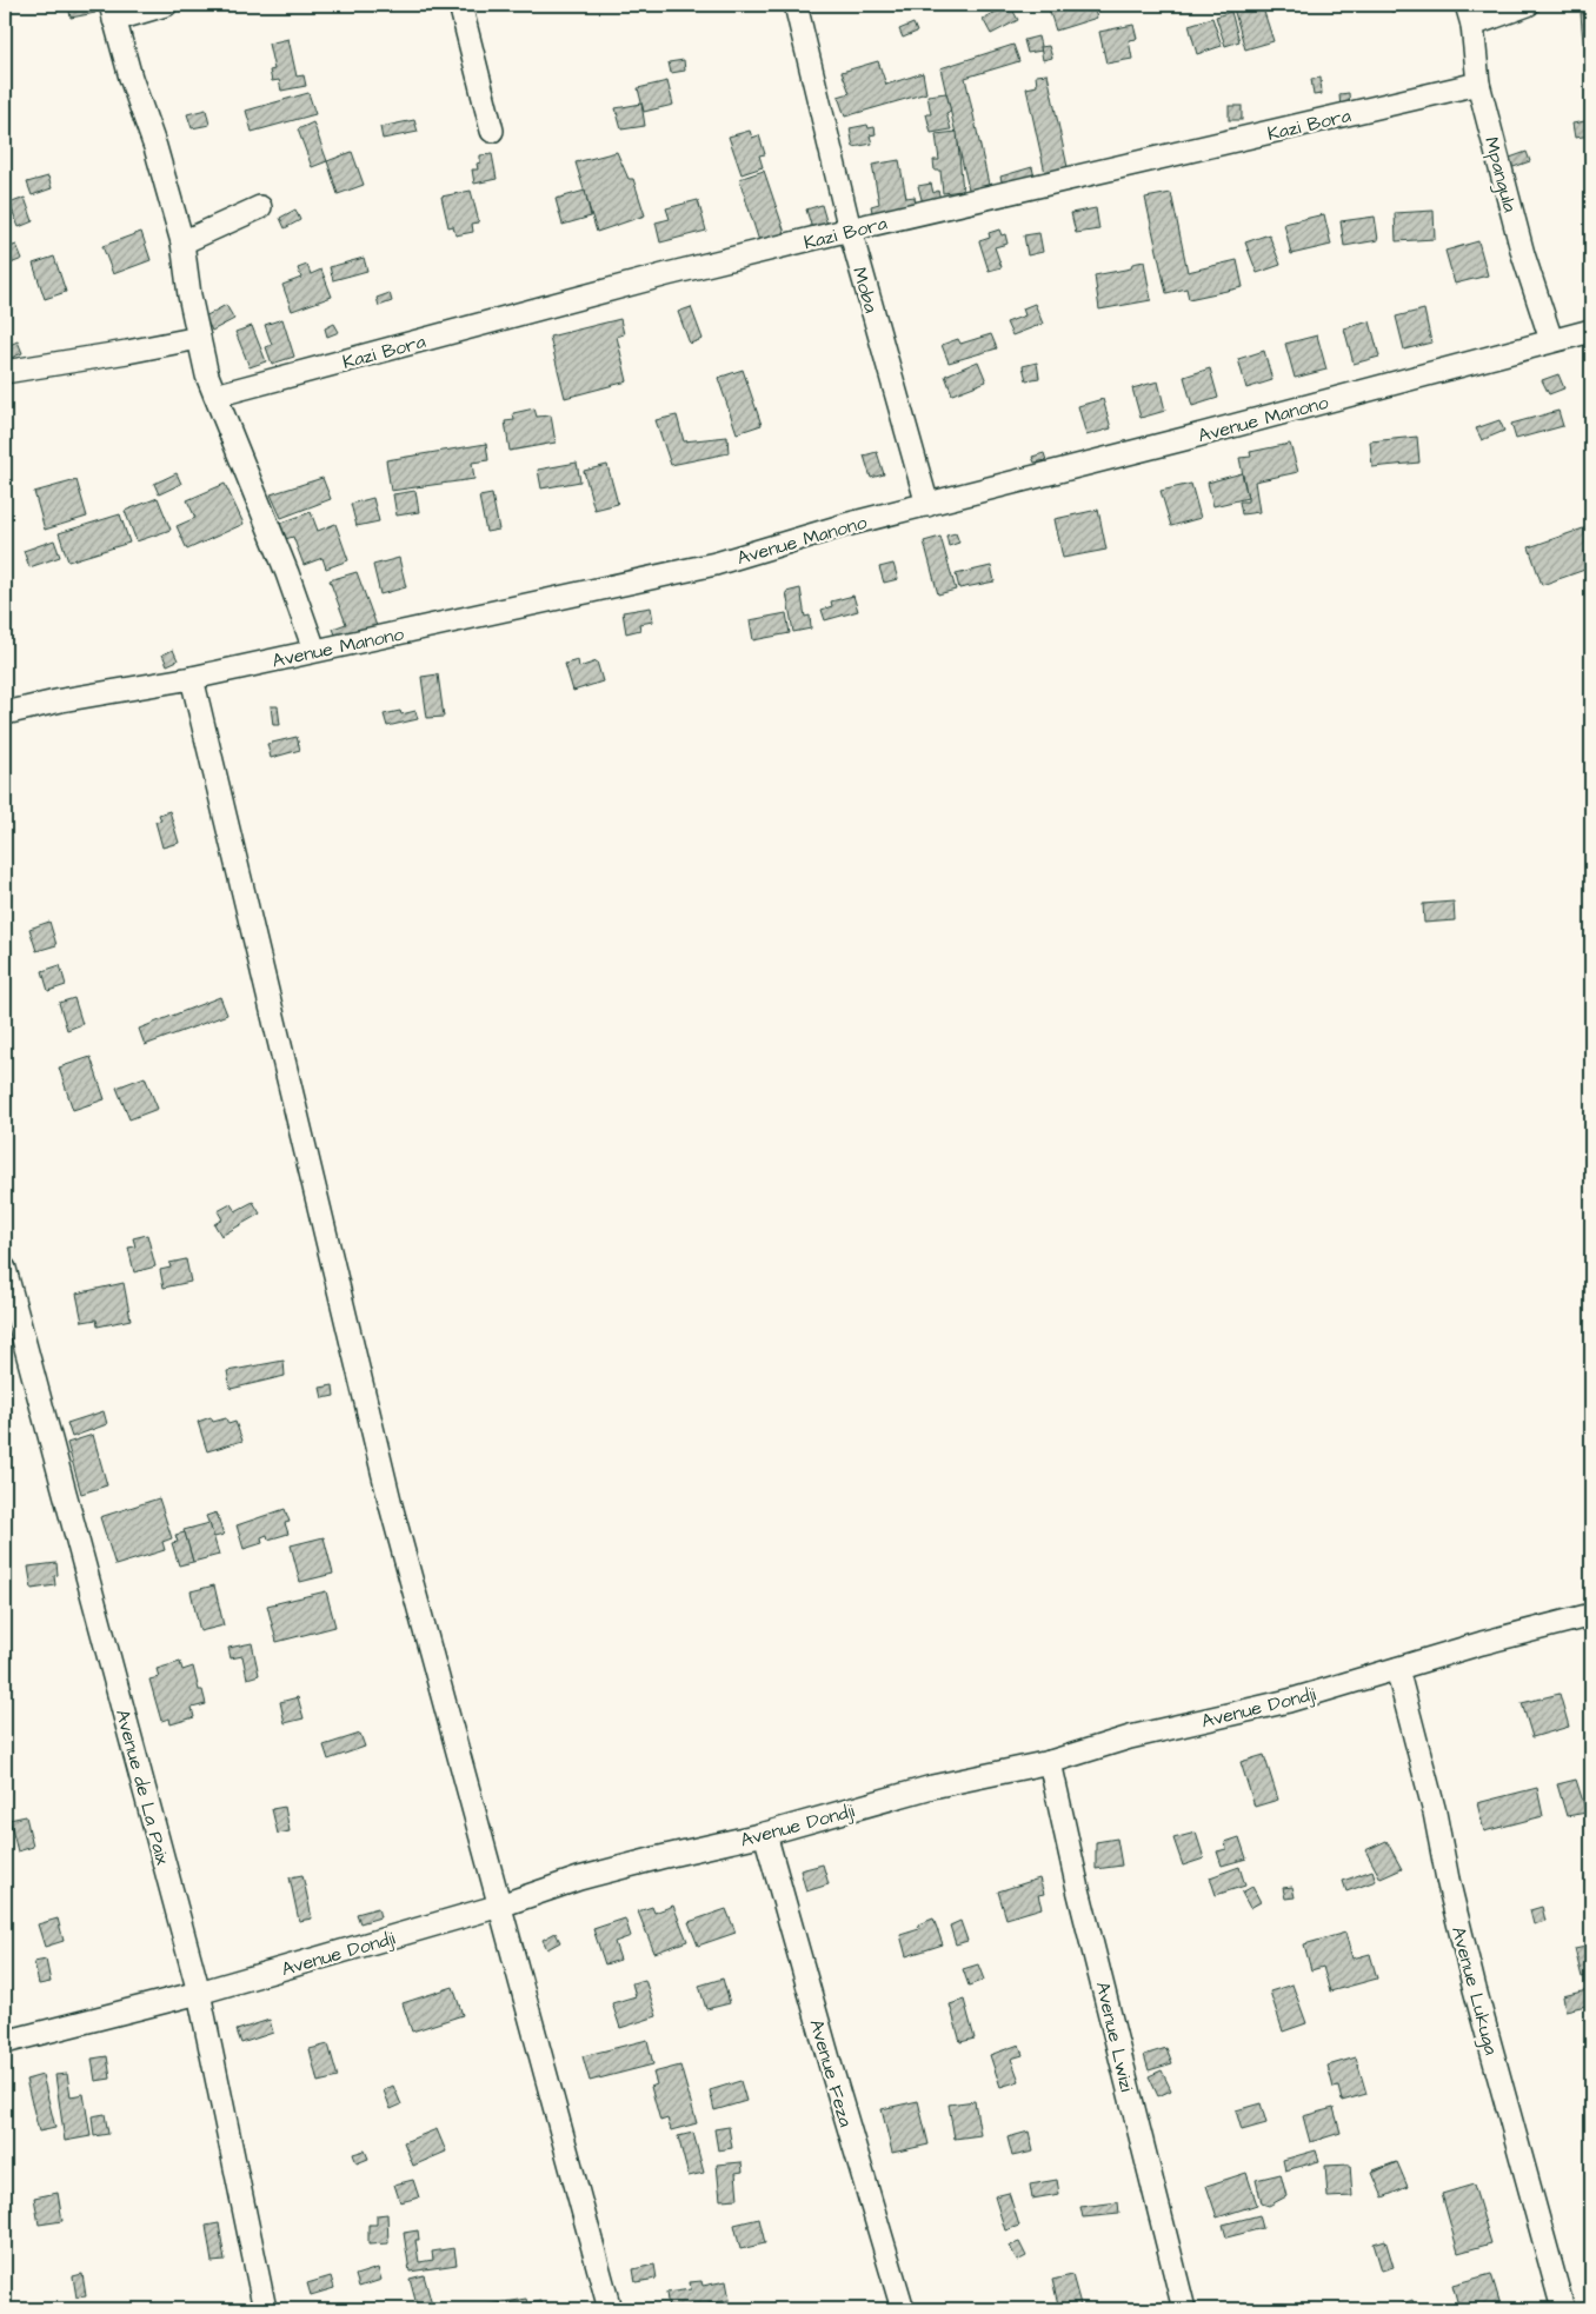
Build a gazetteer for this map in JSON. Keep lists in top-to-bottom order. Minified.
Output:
{"streets":{"street":["Kazi Bora","Mpangula","Moba","Avenue Manono","Avenue Dondji","Avenue de La Paix","Avenue Lukuga","Avenue Lwizi","Avenue Feza"]},"crossings":[["Kazi Bora","Mpangula"],["Kazi Bora","Moba"],["Mpangula","Avenue Manono"],["Moba","Avenue Manono"],["Avenue Dondji","Avenue de La Paix"],["Avenue Dondji","Avenue Lukuga"],["Avenue Dondji","Avenue Lwizi"],["Avenue Dondji","Avenue Feza"]]}
